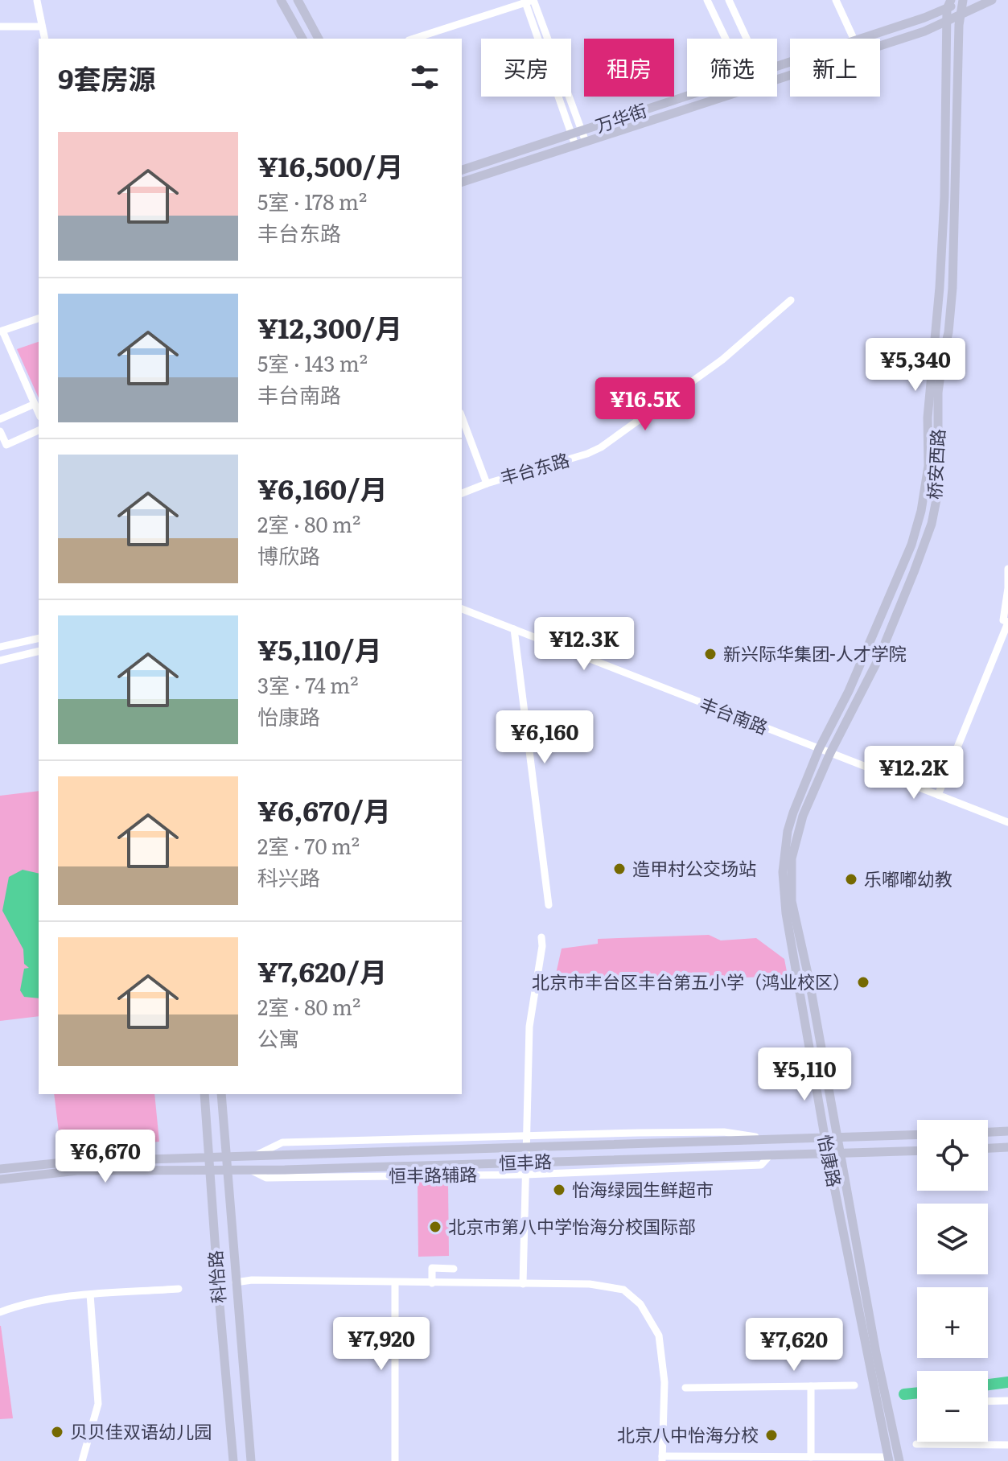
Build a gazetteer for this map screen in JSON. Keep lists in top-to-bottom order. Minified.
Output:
{"streets":{"main road":["万华街","桥安西路","怡康路","恒丰路","科怡路"],"street":["丰台东路","丰台南路","恒丰路辅路"]},"crossings":[["万华街","桥安西路"],["桥安西路","丰台南路"],["桥安西路","怡康路"],["丰台南路","怡康路"],["怡康路","恒丰路"],["恒丰路","恒丰路辅路"],["恒丰路","科怡路"]],"places":["新兴际华集团-人才学院","造甲村公交场站","乐嘟嘟幼教","北京市丰台区丰台第五小学（鸿业校区）","怡海绿园生鲜超市","北京市第八中学怡海分校国际部","贝贝佳双语幼儿园","北京八中怡海分校"],"page":{"chip":["买房","租房","筛选","新上"],"heading":"9套房源","list":[{"name":"¥16,500/月","note":"5室 · 178 m² · 丰台东路"},{"name":"¥12,300/月","note":"5室 · 143 m² · 丰台南路"},{"name":"¥6,160/月","note":"2室 · 80 m² · 博欣路"},{"name":"¥5,110/月","note":"3室 · 74 m² · 怡康路"},{"name":"¥6,670/月","note":"2室 · 70 m² · 科兴路"},{"name":"¥7,620/月","note":"2室 · 80 m² · 公寓"}],"price":["¥5,340","¥16.5K","¥12.3K","¥6,160","¥12.2K","¥5,110","¥6,670","¥7,920","¥7,620"],"map_buttons":["+","−"]}}
